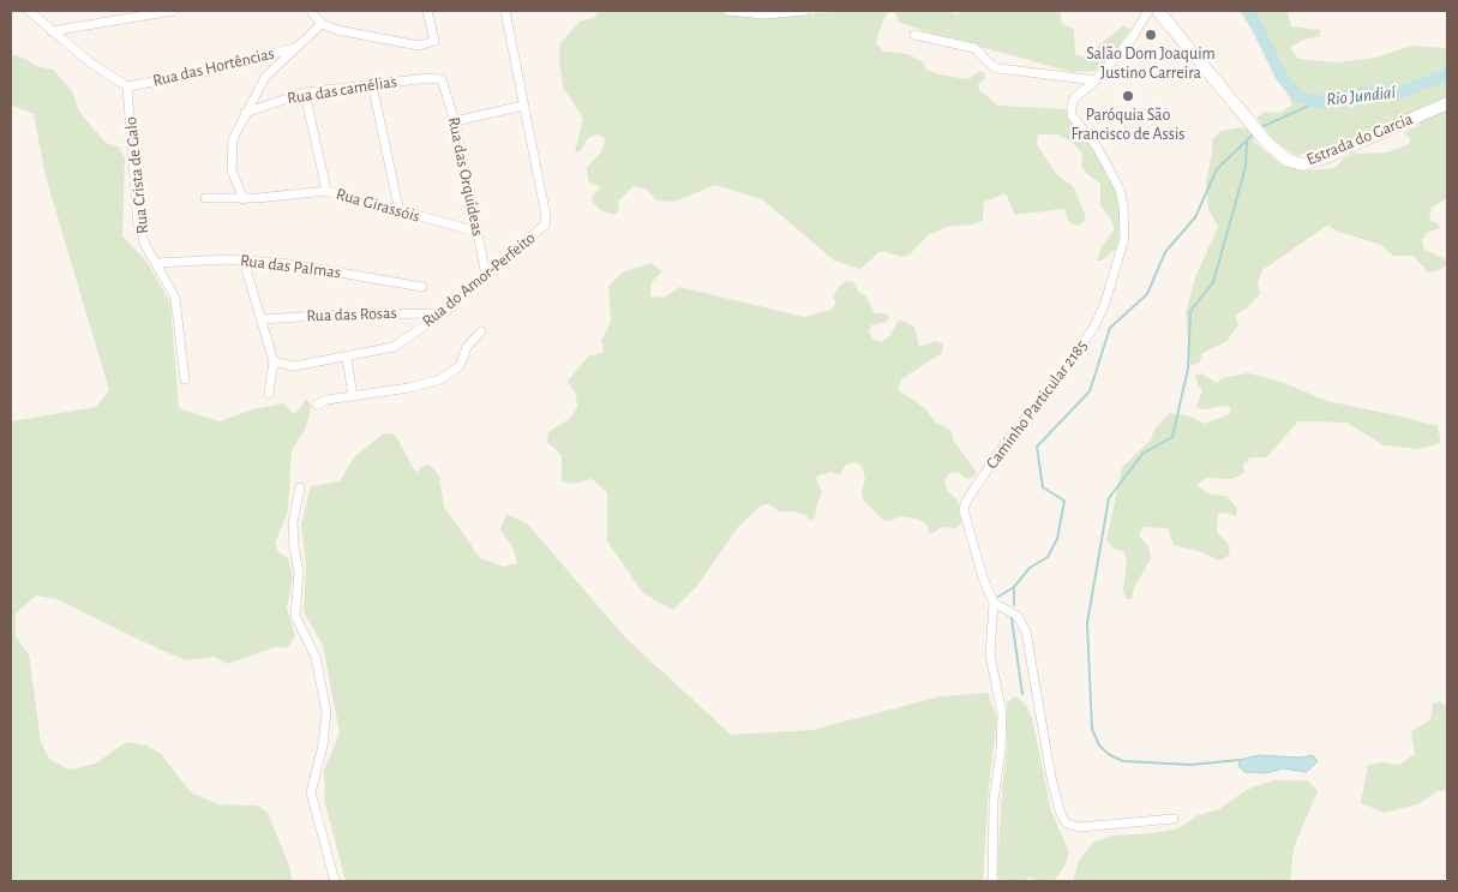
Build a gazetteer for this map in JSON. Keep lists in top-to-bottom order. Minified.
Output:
{"streets":{"street":["Rua das Hortências","Rua das camélias","Estrada do Garcia","Rua Crista de Galo","Rua das Orquídeas","Rua Girassóis","Rua das Palmas","Rua do Amor-Perfeito","Rua das Rosas","Caminho Particular 2185"]},"crossings":[["Rua das Hortências","Rua Crista de Galo"],["Rua das camélias","Rua das Orquídeas"],["Rua Crista de Galo","Rua das Palmas"],["Rua das Orquídeas","Rua Girassóis"],["Rua das Orquídeas","Rua do Amor-Perfeito"],["Rua do Amor-Perfeito","Rua das Rosas"]],"water":["Rio Jundiaí"],"places":["Salão Dom Joaquim Justino Carreira","Paróquia São Francisco de Assis"]}
